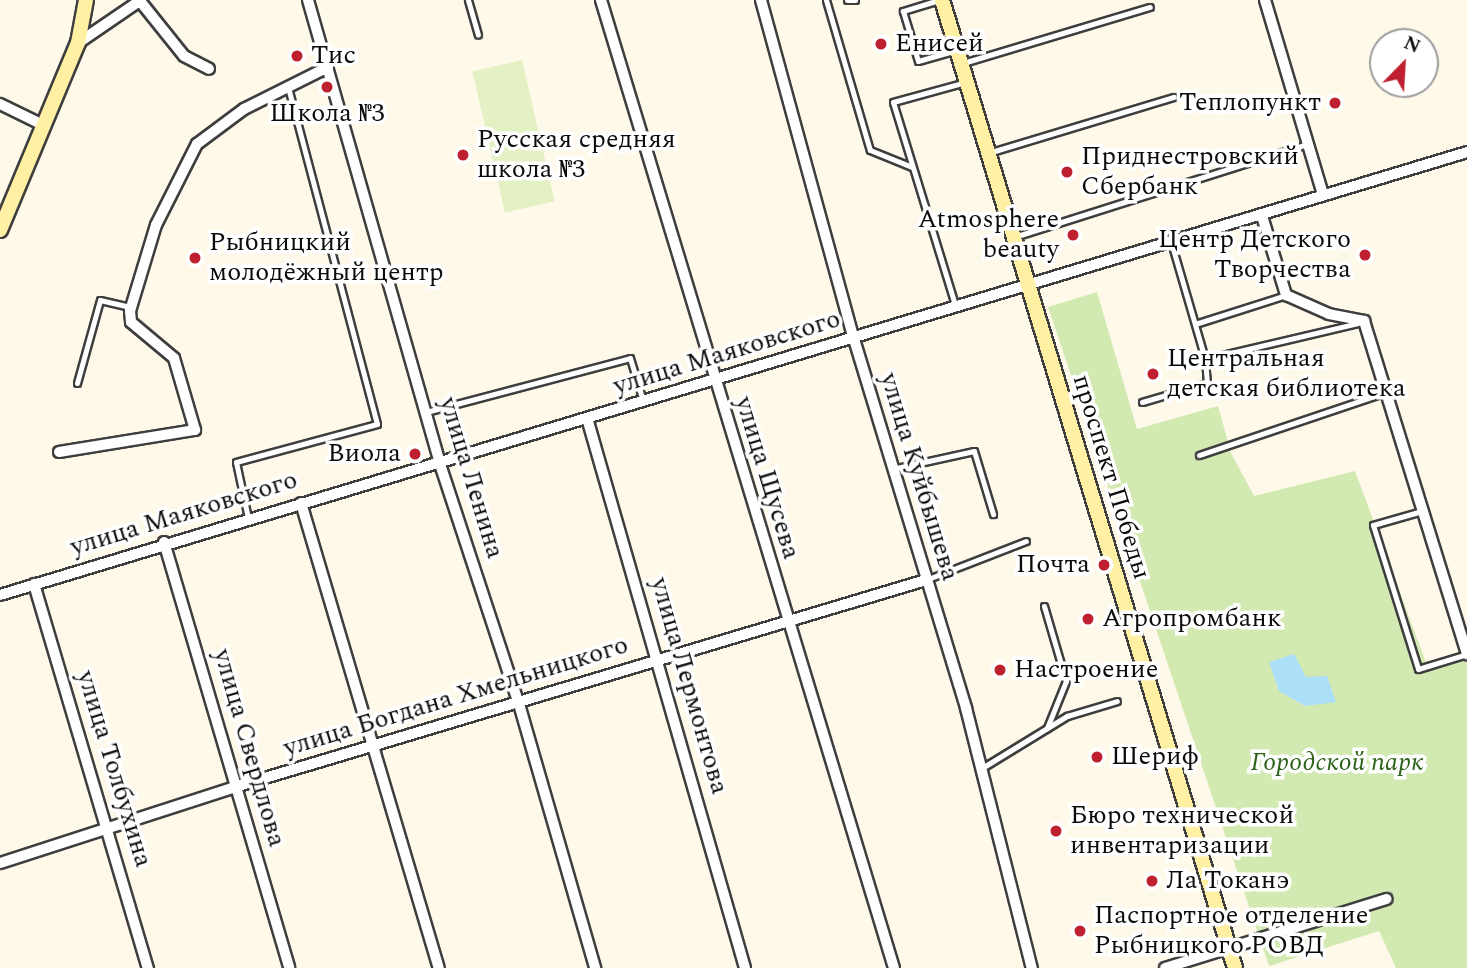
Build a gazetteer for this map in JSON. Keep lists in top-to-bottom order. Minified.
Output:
{"streets":{"street":["улица Маяковского","улица Куйбышева","проспект Победы","улица Ленина","улица Щусева","улица Лермонтова","улица Богдана Хмельницкого","улица Свердлова","улица Толбухина"]},"crossings":[["улица Маяковского","улица Куйбышева"],["улица Маяковского","проспект Победы"],["улица Маяковского","улица Ленина"],["улица Маяковского","улица Щусева"],["улица Маяковского","улица Лермонтова"],["улица Маяковского","улица Свердлова"],["улица Маяковского","улица Толбухина"],["улица Куйбышева","улица Богдана Хмельницкого"],["улица Ленина","улица Богдана Хмельницкого"],["улица Щусева","улица Богдана Хмельницкого"],["улица Лермонтова","улица Богдана Хмельницкого"],["улица Богдана Хмельницкого","улица Свердлова"],["улица Богдана Хмельницкого","улица Толбухина"]],"parks":["Городской парк"],"places":["Енисей","Тис","Школа №3","Теплопункт","Русская средняя школа №3","Приднестровский Сбербанк","Atmosphere beauty","Центр Детского Творчества","Рыбницкий молодёжный центр","Центральная детская библиотека","Виола","Почта","Агропромбанк","Настроение","Шериф","Бюро технической инвентаризации","Ла Токанэ","Паспортное отделение Рыбницкого РОВД"],"north":"top right"}
